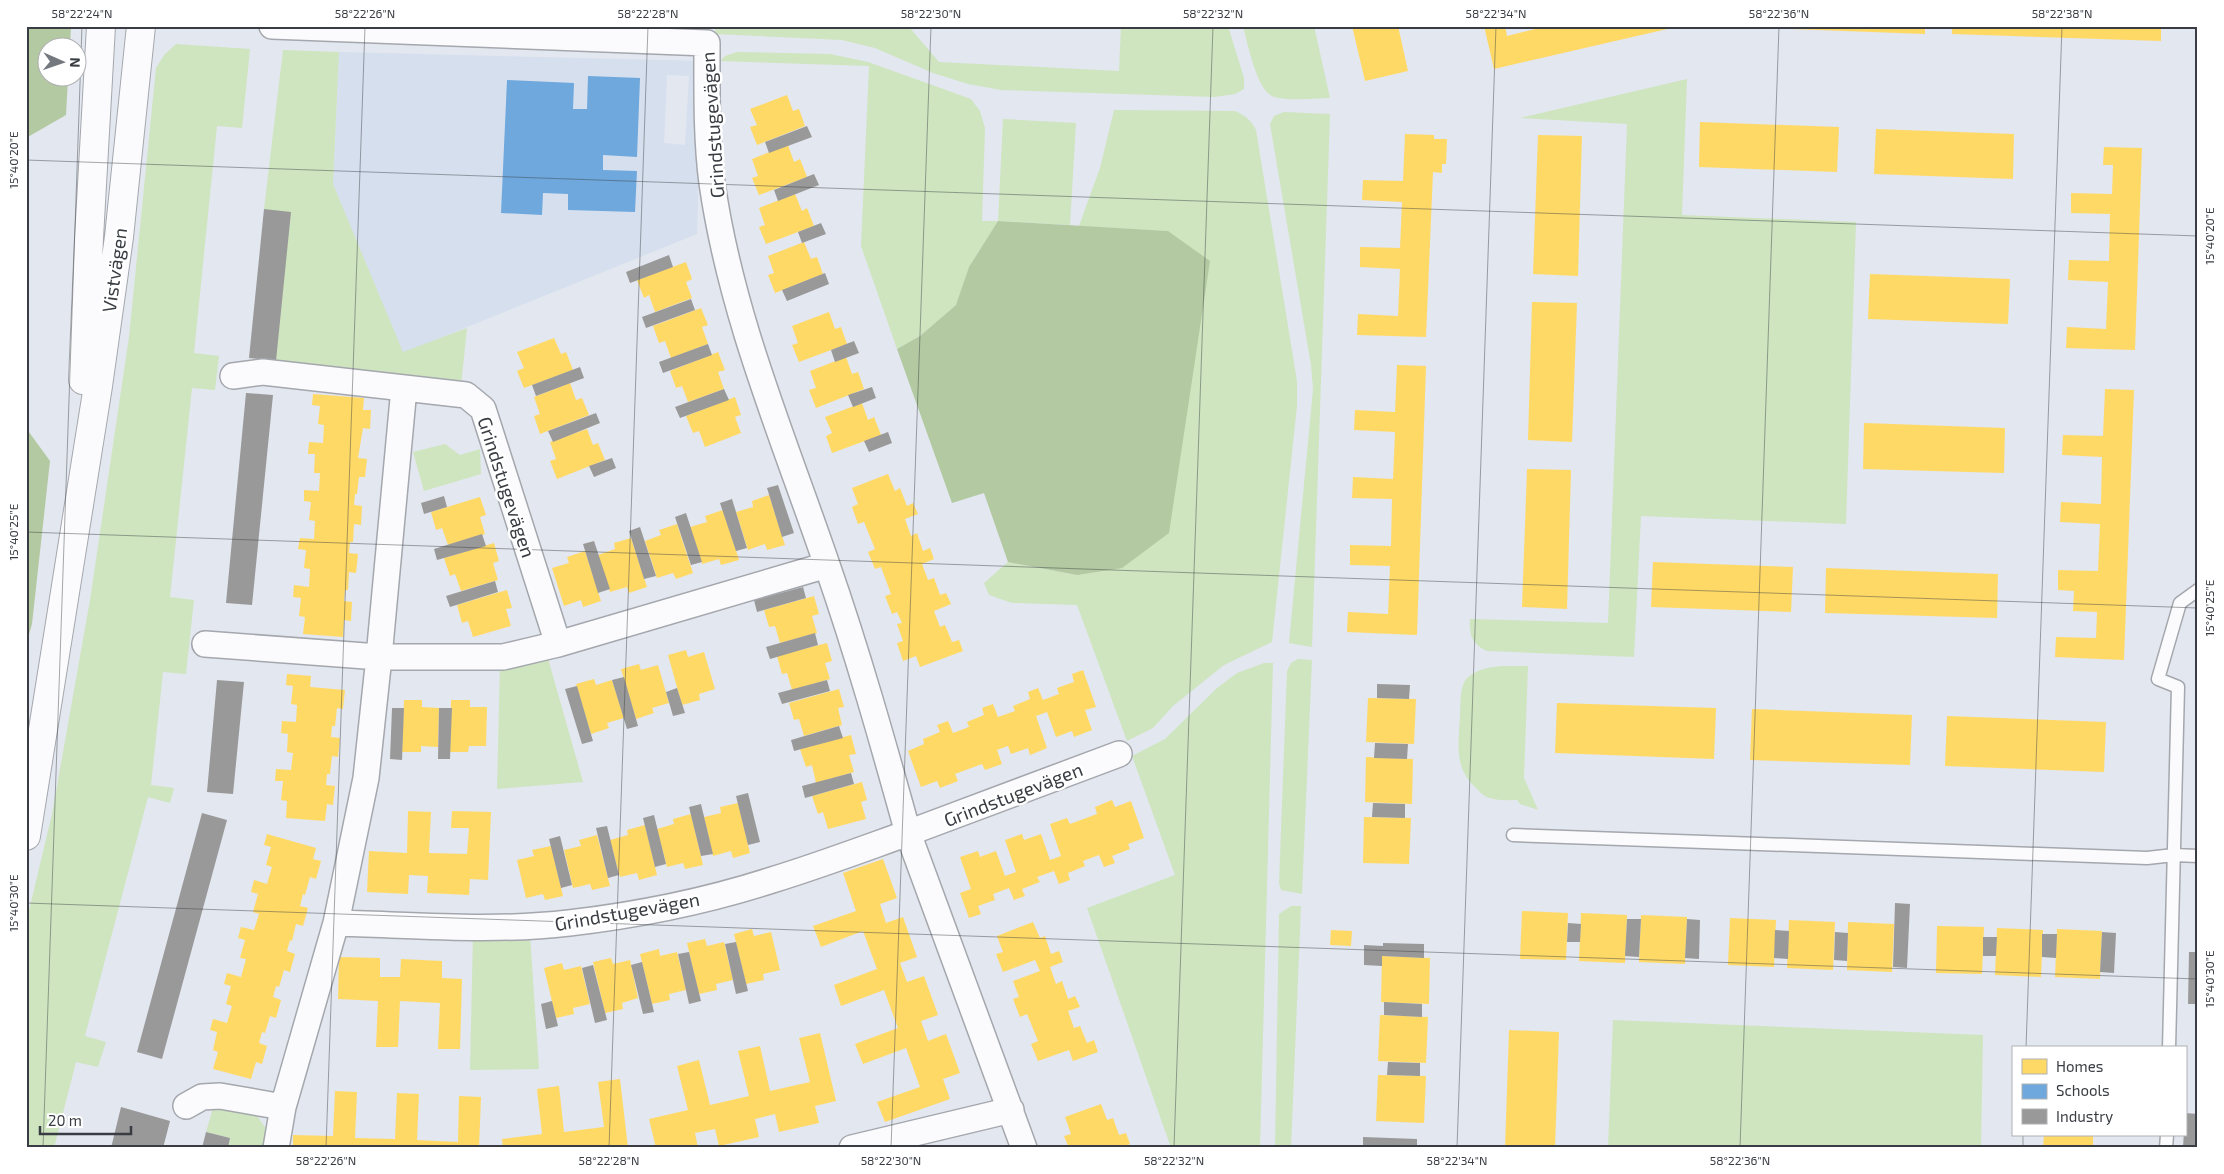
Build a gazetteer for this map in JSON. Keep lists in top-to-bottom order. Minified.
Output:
{"streets":{"main road":["Vistvägen"],"street":["Grindstugevägen"]},"legend":["Homes","Schools","Industry"],"scale_bar":"20 m","north":"right","coordinates":["58°22'24\"N","58°22'26\"N","58°22'28\"N","58°22'30\"N","58°22'32\"N","58°22'34\"N","58°22'36\"N","58°22'38\"N","15°40'20\"E","15°40'25\"E","15°40'30\"E"]}
